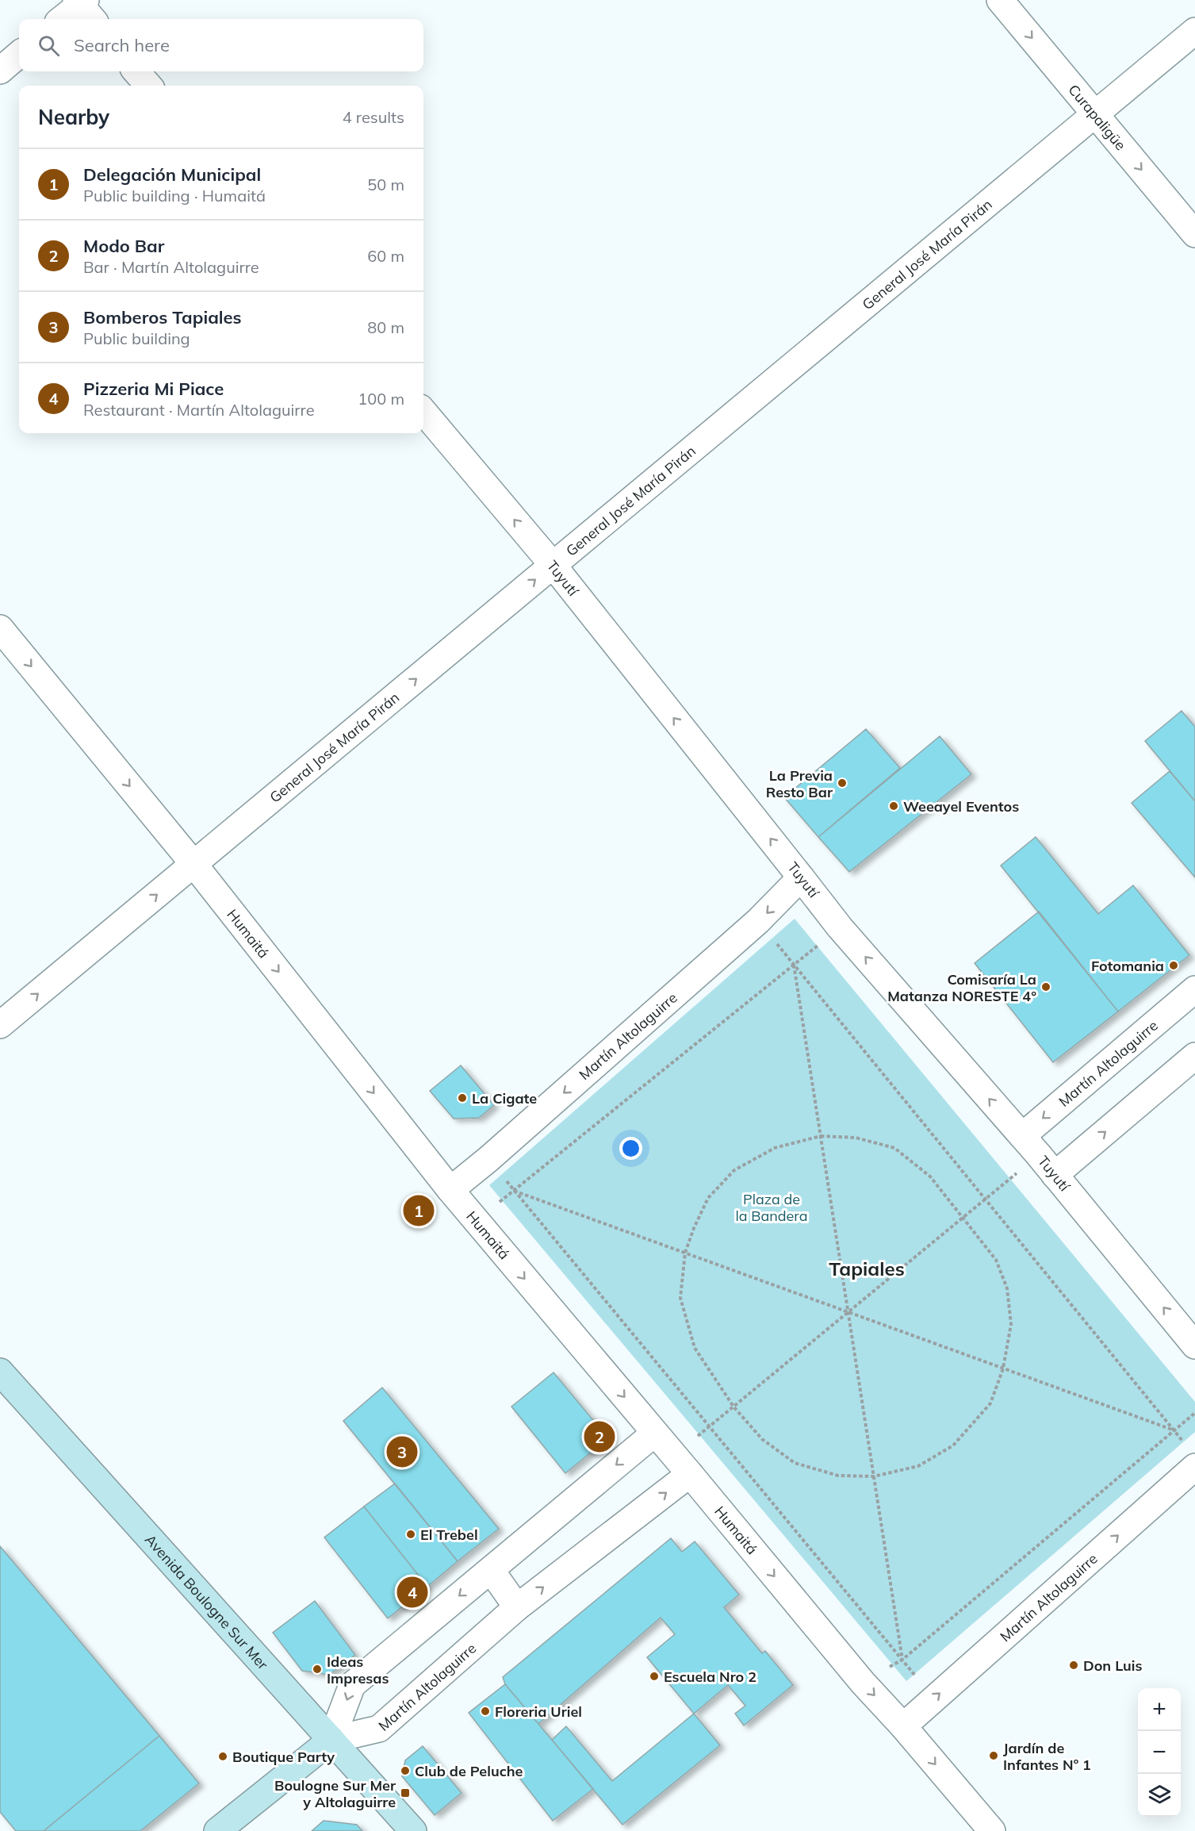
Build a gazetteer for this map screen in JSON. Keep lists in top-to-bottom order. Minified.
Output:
{"streets":{"main road":["Avenida Boulogne Sur Mer"],"street":["Curapaligüe","General José María Pirán","Tuyutí","Humaitá","Martín Altolaguirre"]},"crossings":[["Curapaligüe","General José María Pirán"],["General José María Pirán","Tuyutí"],["General José María Pirán","Humaitá"],["Tuyutí","Martín Altolaguirre"],["Humaitá","Martín Altolaguirre"],["Martín Altolaguirre","Avenida Boulogne Sur Mer"]],"one_way":["Curapaligüe","General José María Pirán","Tuyutí","Humaitá"],"districts":["Tapiales"],"parks":["Plaza de la Bandera"],"places":{"other":["La Previa Resto Bar","Weeayel Eventos","Fotomania","Comisaría La Matanza NORESTE 4°","La Cigate","El Trebel","Don Luis","Ideas Impresas","Escuela Nro 2","Floreria Uriel","Jardín de Infantes Nº 1","Boutique Party","Club de Peluche"],"transit":["Boulogne Sur Mer y Altolaguirre"]},"page":{"search":"Search here","heading":["Nearby","4 results"],"list":[{"mark":"1","name":"Delegación Municipal","note":"Public building · Humaitá","value":"50 m"},{"mark":"2","name":"Modo Bar","note":"Bar · Martín Altolaguirre","value":"60 m"},{"mark":"3","name":"Bomberos Tapiales","note":"Public building","value":"80 m"},{"mark":"4","name":"Pizzeria Mi Piace","note":"Restaurant · Martín Altolaguirre","value":"100 m"}],"pins":["1","2","3","4"],"map_buttons":["+","−"]}}
